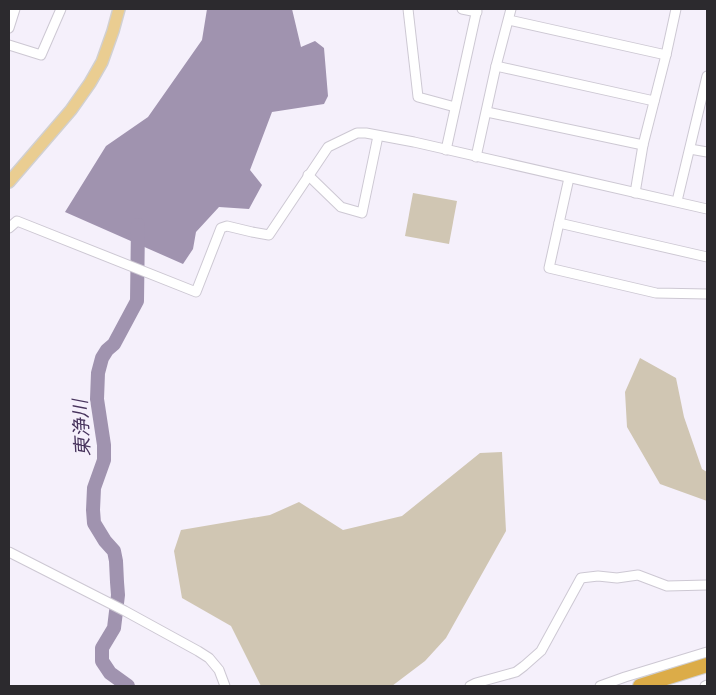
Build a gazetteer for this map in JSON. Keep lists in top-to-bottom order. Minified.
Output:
{"water":["東浄川"]}
